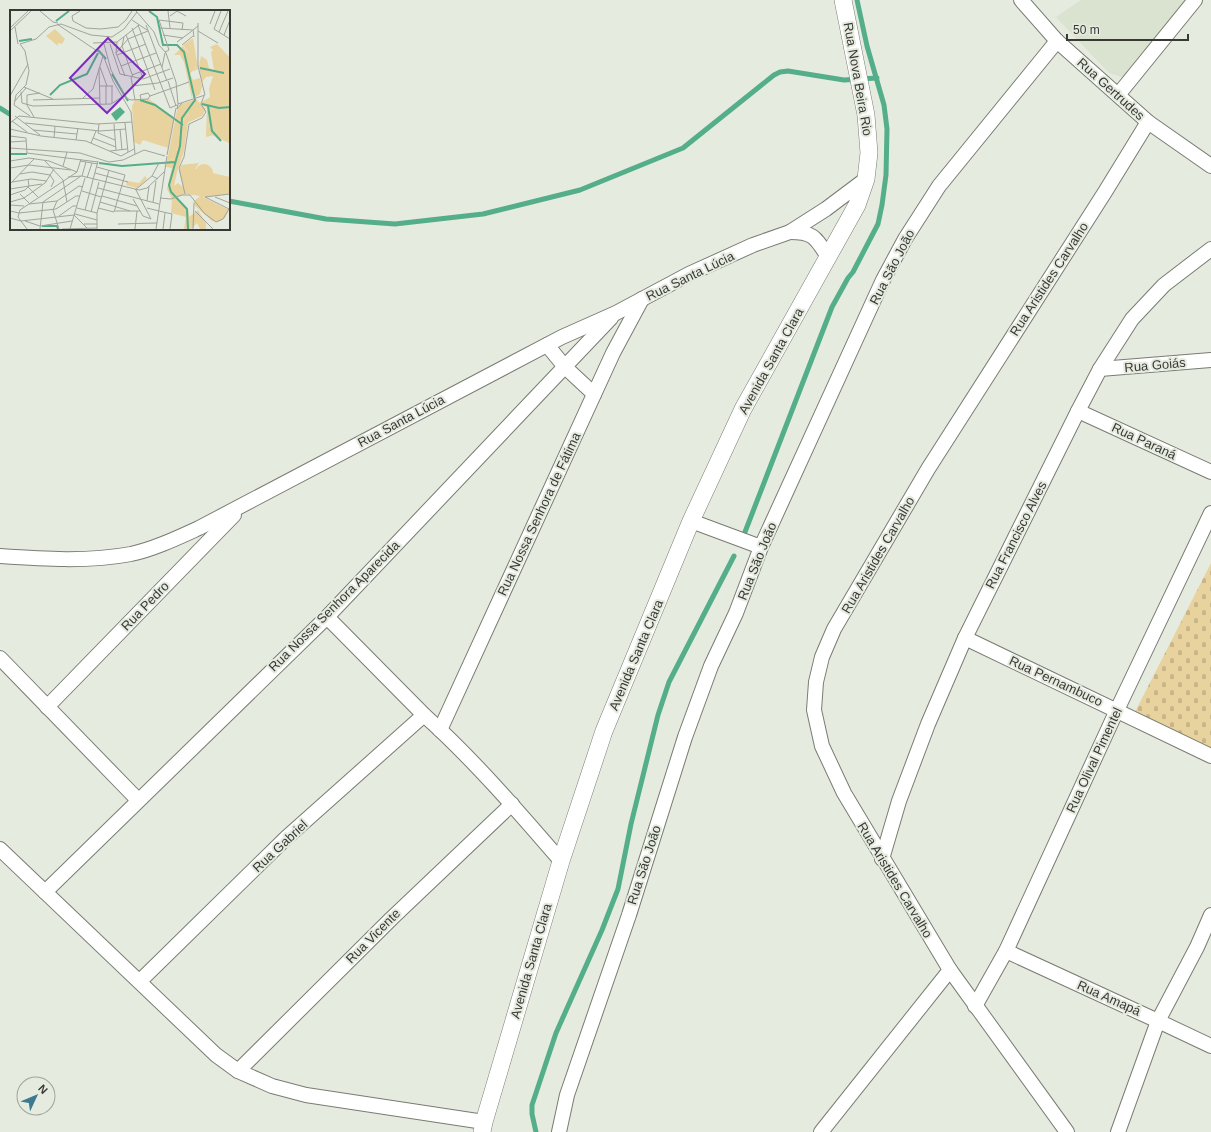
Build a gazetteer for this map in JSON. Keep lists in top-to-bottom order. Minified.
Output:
{"streets":{"street":["Rua Nova Beira Rio","Rua Gertrudes","Rua São João","Rua Santa Lúcia","Rua Aristides Carvalho","Avenida Santa Clara","Rua Goiás","Rua Paraná","Rua Nossa Senhora de Fátima","Rua Francisco Alves","Rua Pedro","Rua Nossa Senhora Aparecida","Rua Pernambuco","Rua Olival Pimentel","Rua Gabriel","Rua Vicente","Rua Amapá"]},"crossings":[["Rua Nova Beira Rio","Rua Santa Lúcia"],["Rua Nova Beira Rio","Avenida Santa Clara"],["Rua Gertrudes","Rua São João"],["Rua Gertrudes","Rua Aristides Carvalho"],["Rua Santa Lúcia","Avenida Santa Clara"],["Rua Santa Lúcia","Rua Nossa Senhora de Fátima"],["Rua Santa Lúcia","Rua Pedro"],["Rua Santa Lúcia","Rua Nossa Senhora Aparecida"],["Rua Aristides Carvalho","Rua Francisco Alves"],["Rua Aristides Carvalho","Rua Olival Pimentel"],["Rua Goiás","Rua Francisco Alves"],["Rua Paraná","Rua Francisco Alves"],["Rua Francisco Alves","Rua Pernambuco"],["Rua Pernambuco","Rua Olival Pimentel"],["Rua Olival Pimentel","Rua Amapá"]],"scale_bar":"50 m","north":"top right"}
